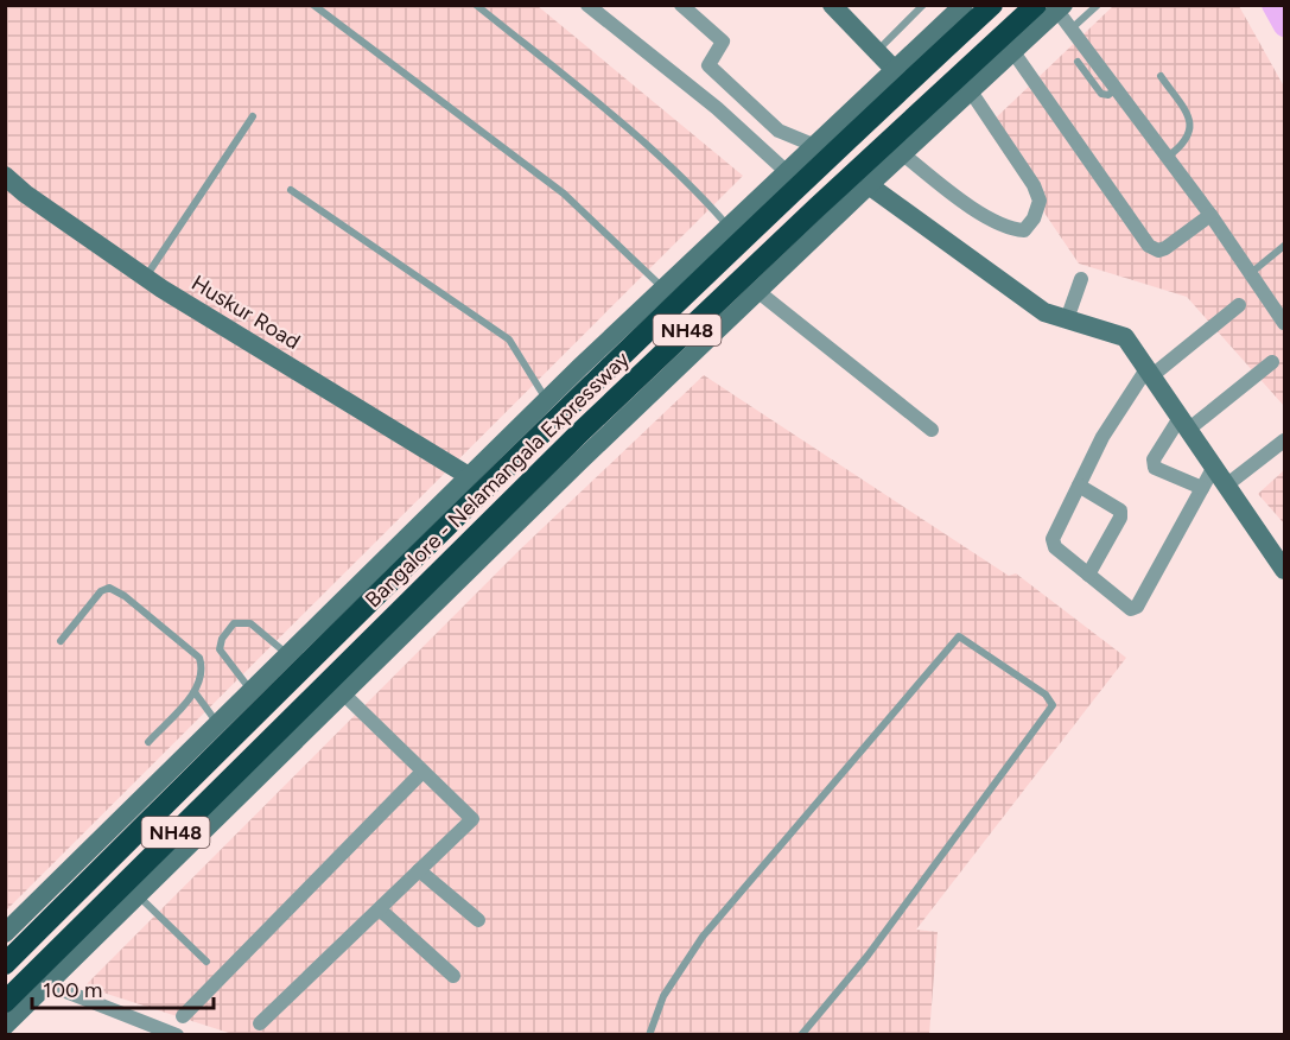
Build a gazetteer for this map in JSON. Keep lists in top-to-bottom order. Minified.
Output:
{"streets":{"highway":["NH48","Bangalore - Nelamangala Expressway"],"street":["Huskur Road"]},"scale_bar":"100 m"}
